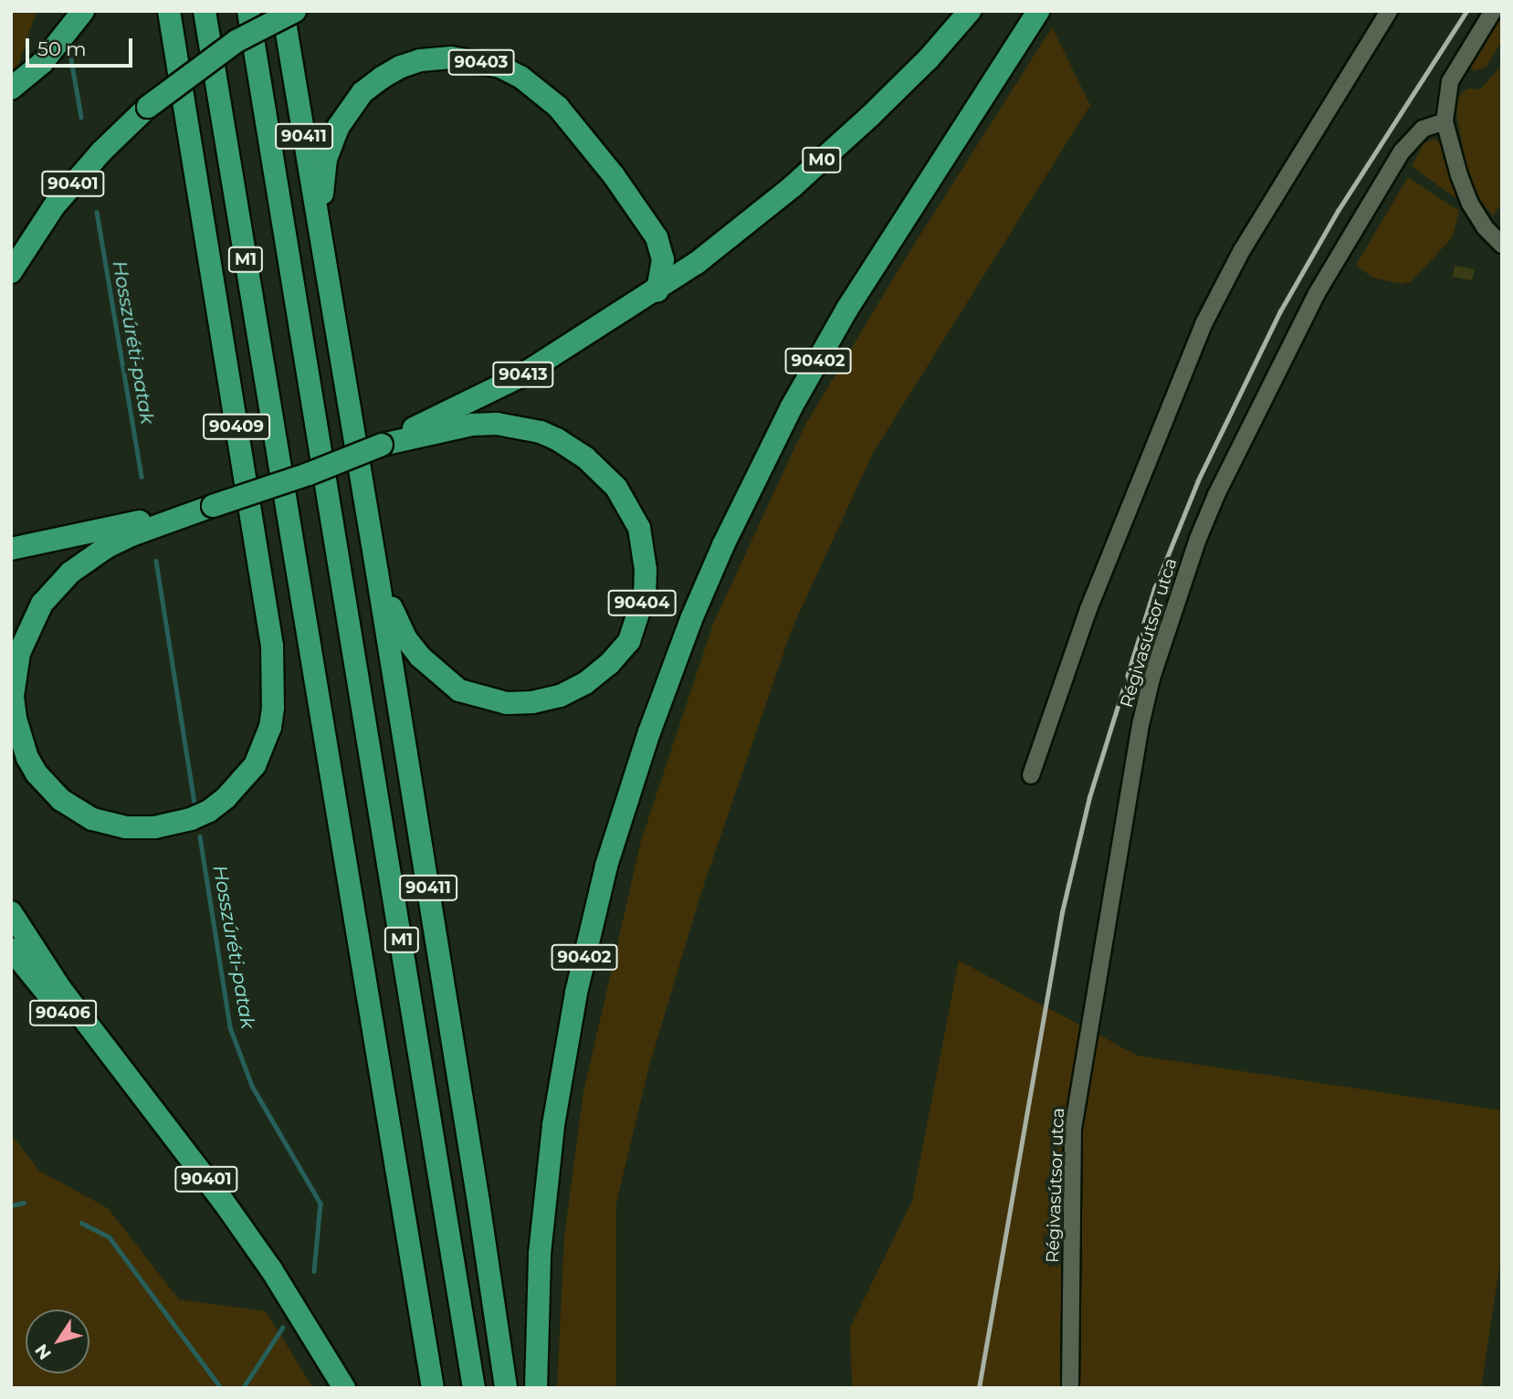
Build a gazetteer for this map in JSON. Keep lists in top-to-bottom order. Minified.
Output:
{"streets":{"highway":["90403","90411","M0","90401","M1","90402","90413","90409","90404","90406"],"street":["Régivasútsor utca"]},"crossings":[["90403","90411"],["90403","M0"],["90403","90413"],["90411","90404"],["M0","90413"],["90401","90406"],["90413","90409"],["90413","90404"]],"water":["Hosszúréti-patak"],"scale_bar":"50 m","north":"bottom left"}
